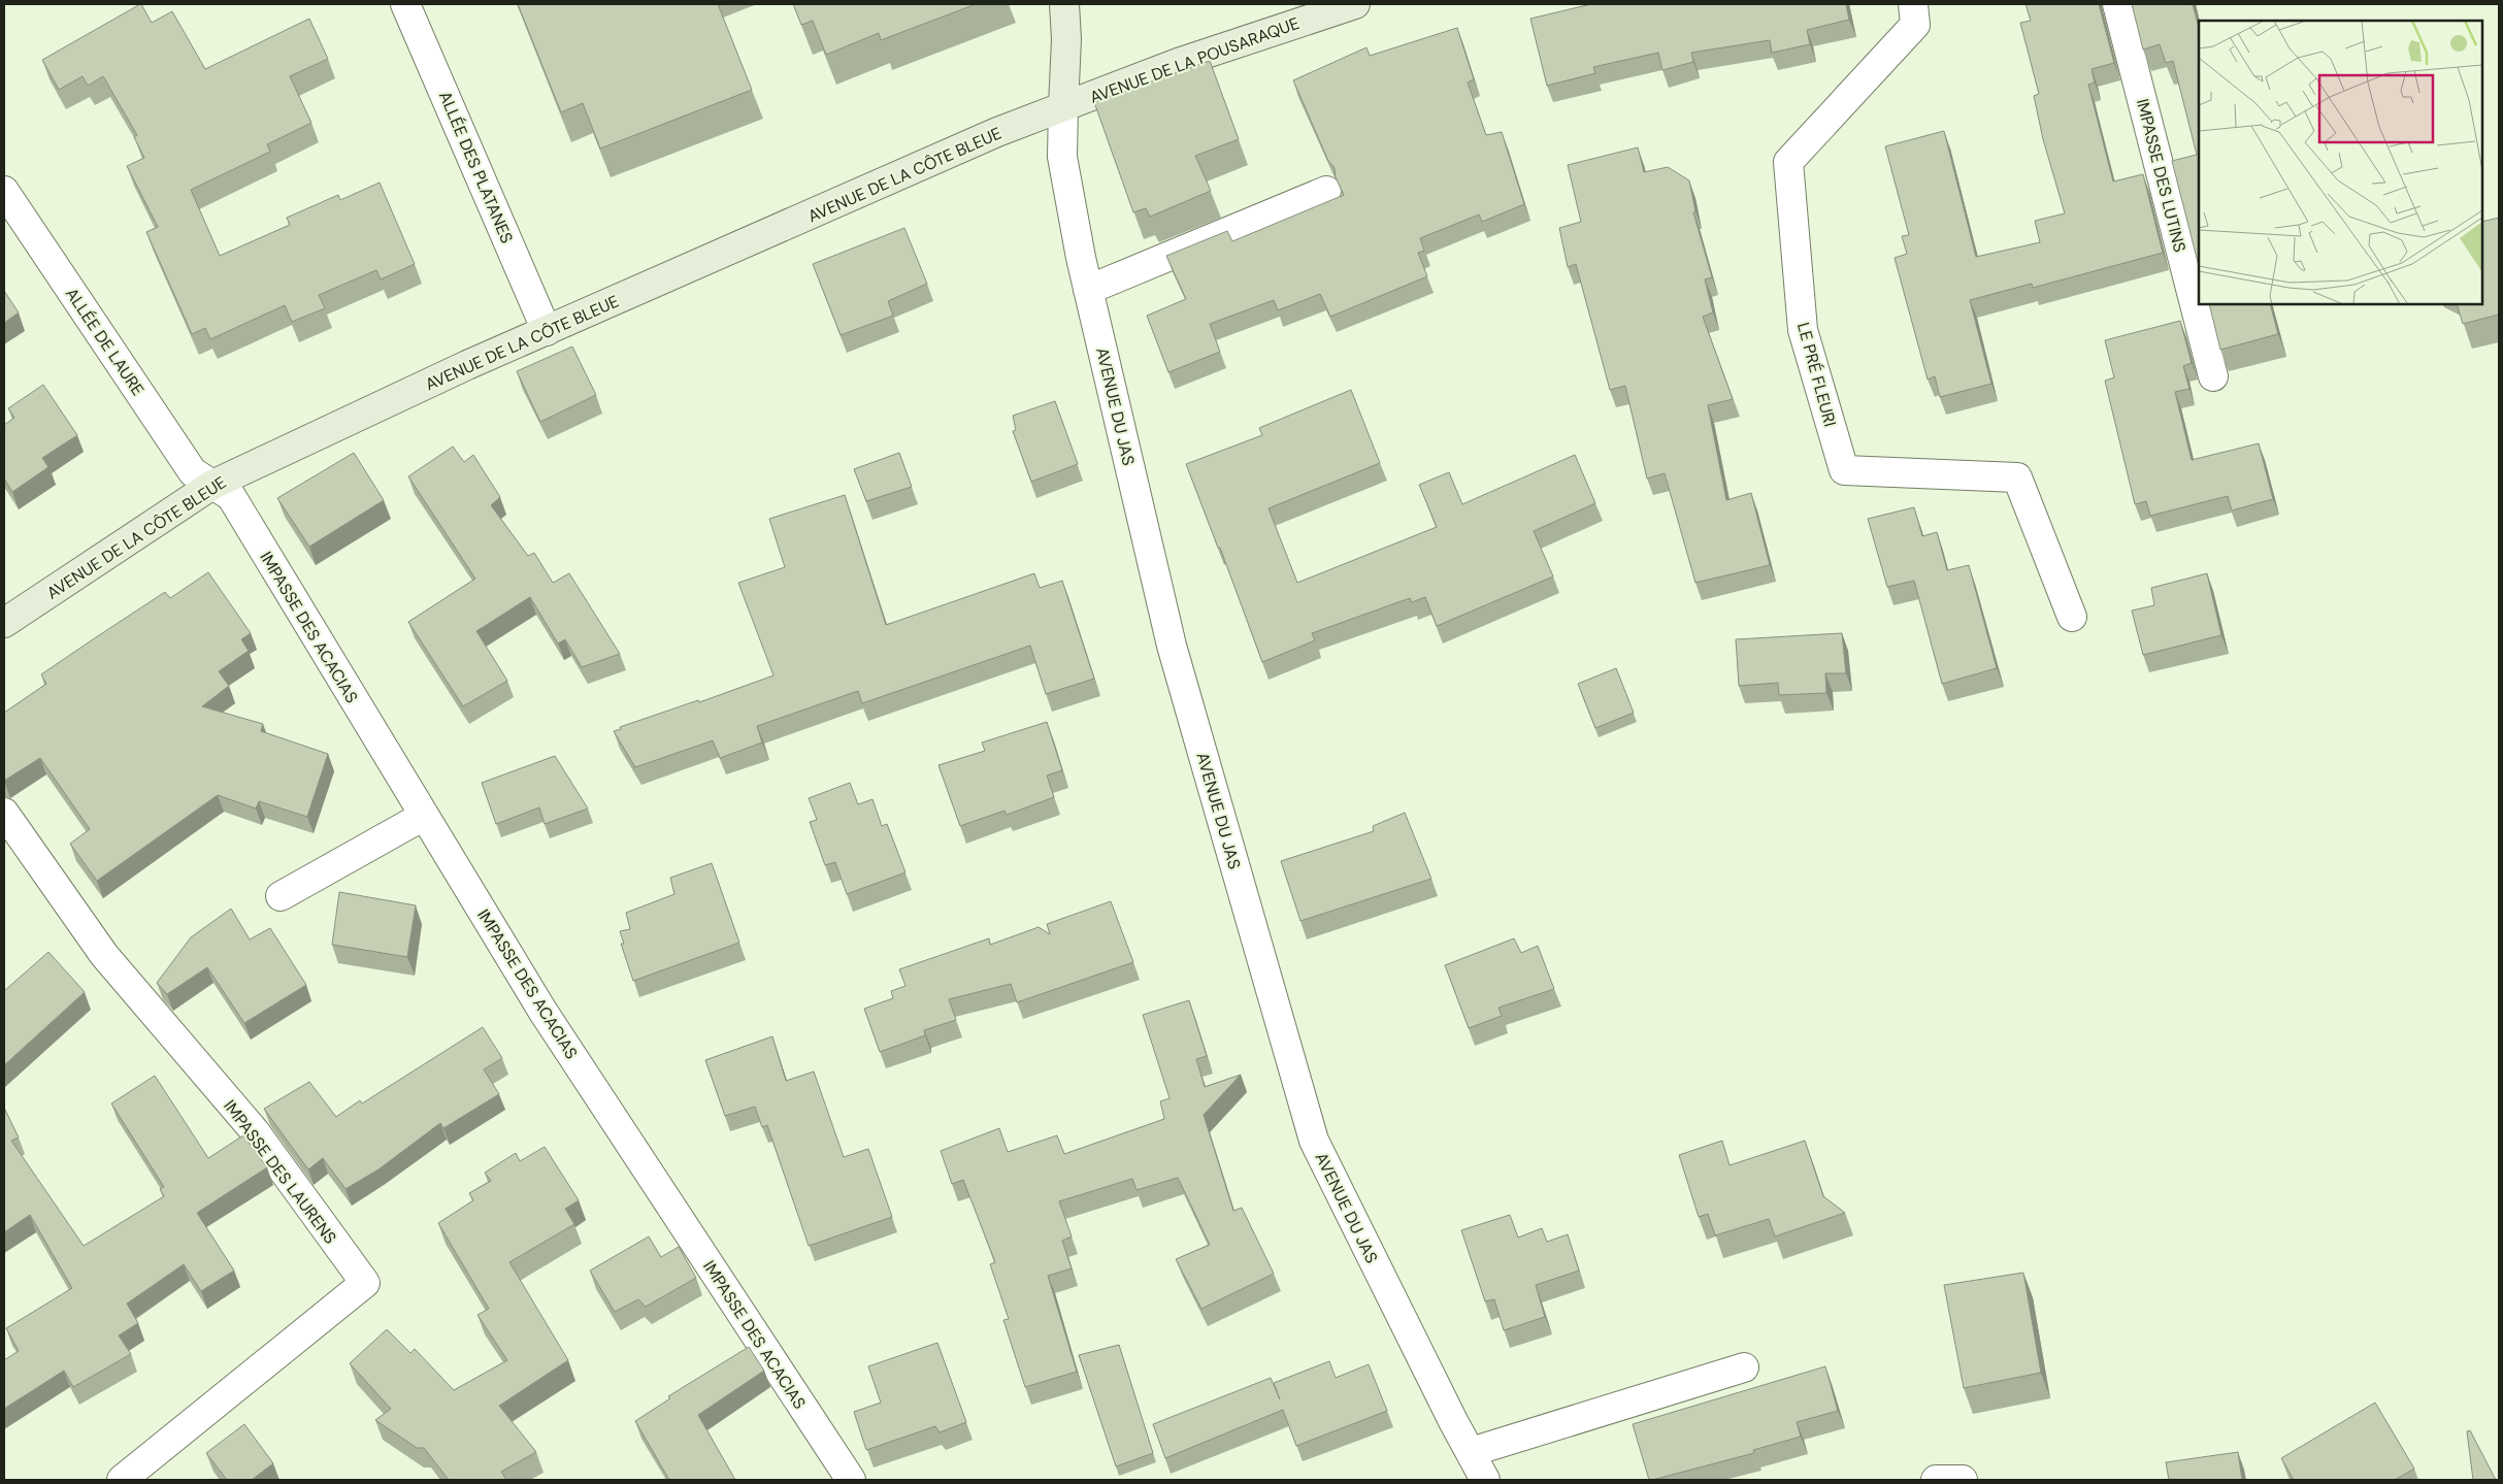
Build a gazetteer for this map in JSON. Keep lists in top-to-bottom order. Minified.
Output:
{"streets":{"street":["AVENUE DE LA POUSARAQUE","ALLÉE DES PLATANES","AVENUE DE LA CÔTE BLEUE","IMPASSE DES LUTINS","ALLÉE DE LAURE","LE PRÉ FLEURI","AVENUE DU JAS","IMPASSE DES ACACIAS","IMPASSE DES LAURENS"]},"crossings":[["AVENUE DE LA POUSARAQUE","AVENUE DE LA CÔTE BLEUE"],["AVENUE DE LA POUSARAQUE","AVENUE DU JAS"],["ALLÉE DES PLATANES","AVENUE DE LA CÔTE BLEUE"],["AVENUE DE LA CÔTE BLEUE","ALLÉE DE LAURE"],["AVENUE DE LA CÔTE BLEUE","AVENUE DU JAS"],["AVENUE DE LA CÔTE BLEUE","IMPASSE DES ACACIAS"],["ALLÉE DE LAURE","IMPASSE DES ACACIAS"]]}
